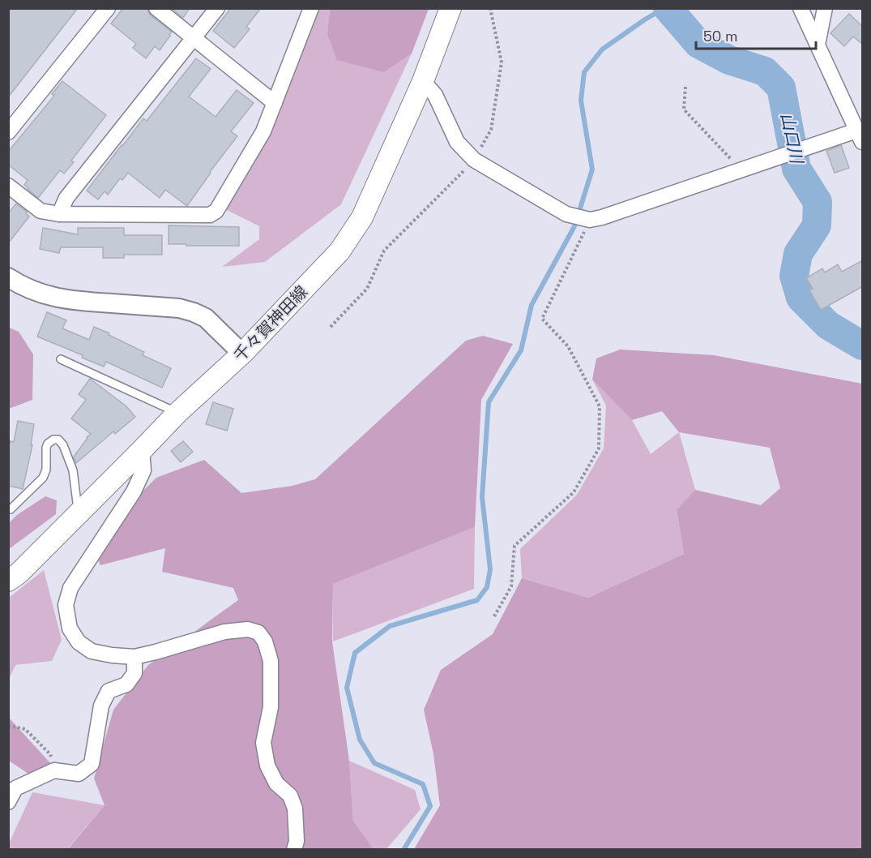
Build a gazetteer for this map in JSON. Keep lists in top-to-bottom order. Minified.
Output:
{"streets":{"main road":["千々賀神田線"]},"water":["山口川"],"scale_bar":"50 m"}
